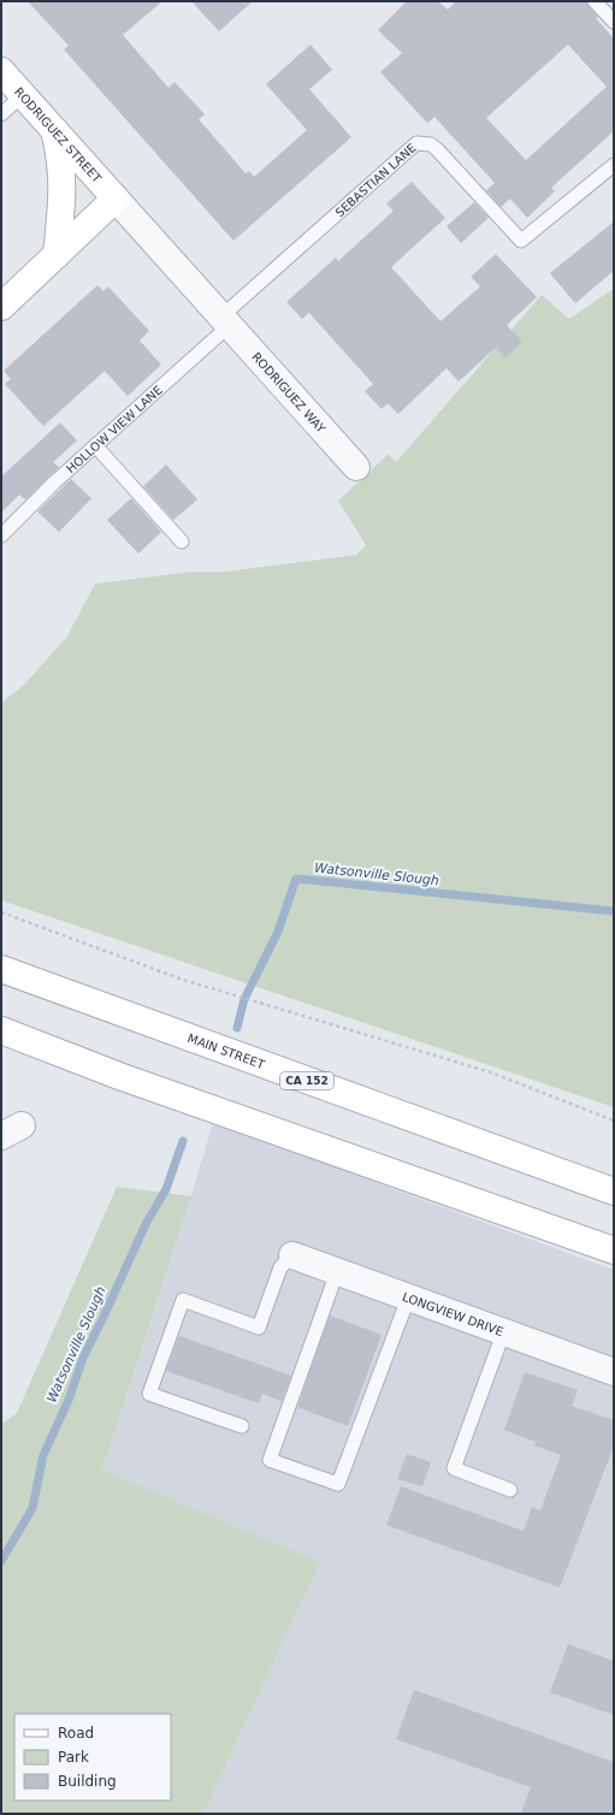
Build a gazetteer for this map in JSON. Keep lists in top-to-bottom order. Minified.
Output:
{"streets":{"main road":["RODRIGUEZ STREET","MAIN STREET","CA 152"],"street":["RODRIGUEZ WAY","LONGVIEW DRIVE"],"lane":["SEBASTIAN LANE","HOLLOW VIEW LANE"]},"crossings":[["RODRIGUEZ STREET","SEBASTIAN LANE"],["RODRIGUEZ STREET","RODRIGUEZ WAY"],["RODRIGUEZ STREET","HOLLOW VIEW LANE"],["SEBASTIAN LANE","RODRIGUEZ WAY"],["SEBASTIAN LANE","HOLLOW VIEW LANE"],["RODRIGUEZ WAY","HOLLOW VIEW LANE"]],"water":["Watsonville Slough"],"legend":["Road","Park","Building"]}
